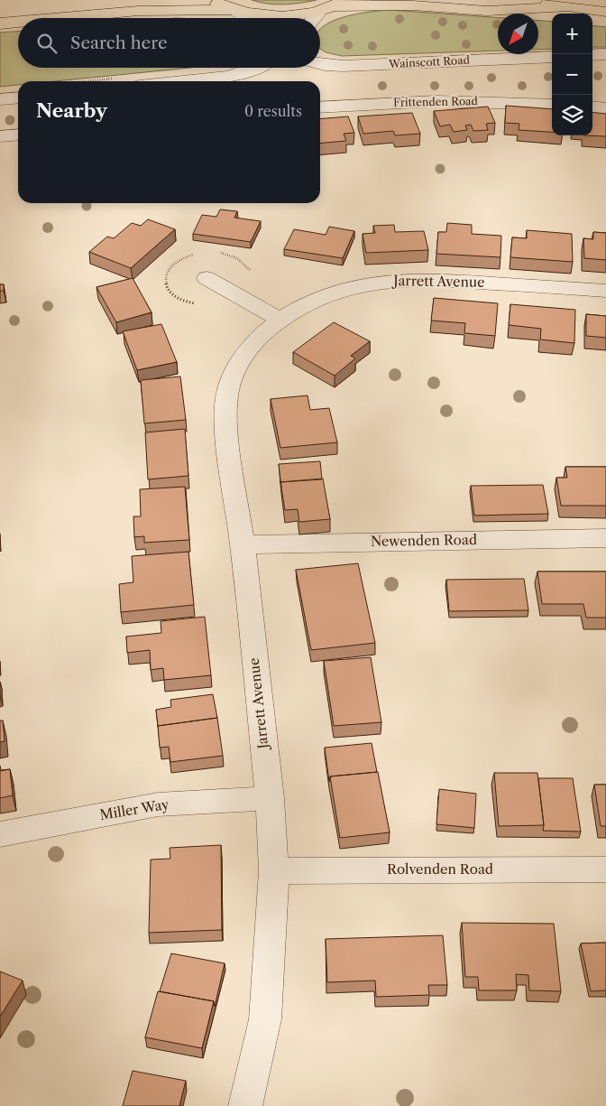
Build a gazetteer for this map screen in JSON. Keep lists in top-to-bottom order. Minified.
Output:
{"streets":{"street":["Wainscott Road","Frittenden Road","Jarrett Avenue","Newenden Road","Miller Way","Rolvenden Road"]},"crossings":[["Jarrett Avenue","Newenden Road"],["Jarrett Avenue","Miller Way"],["Jarrett Avenue","Rolvenden Road"]],"north":"bottom left","page":{"map_buttons":["+","−"],"search":"Search here","heading":["Nearby","0 results"]}}
